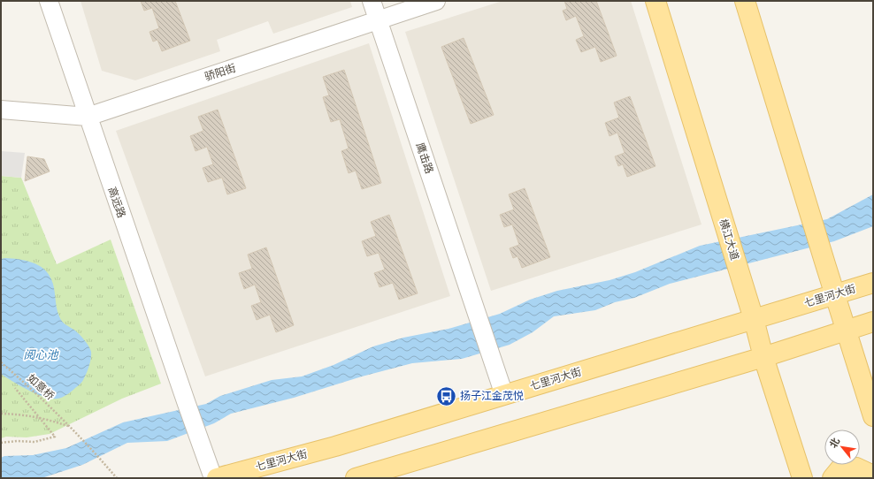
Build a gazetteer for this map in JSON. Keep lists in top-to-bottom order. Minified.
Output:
{"streets":{"main road":["横江大道","七里河大街"],"street":["骄阳街","鹰击路","高远路"],"path":["如意桥"]},"crossings":[["骄阳街","鹰击路"],["骄阳街","高远路"],["鹰击路","七里河大街"],["横江大道","七里河大街"]],"water":["阅心池"],"places":{"bus stop":["扬子江金茂悦"]},"north":"top left"}
